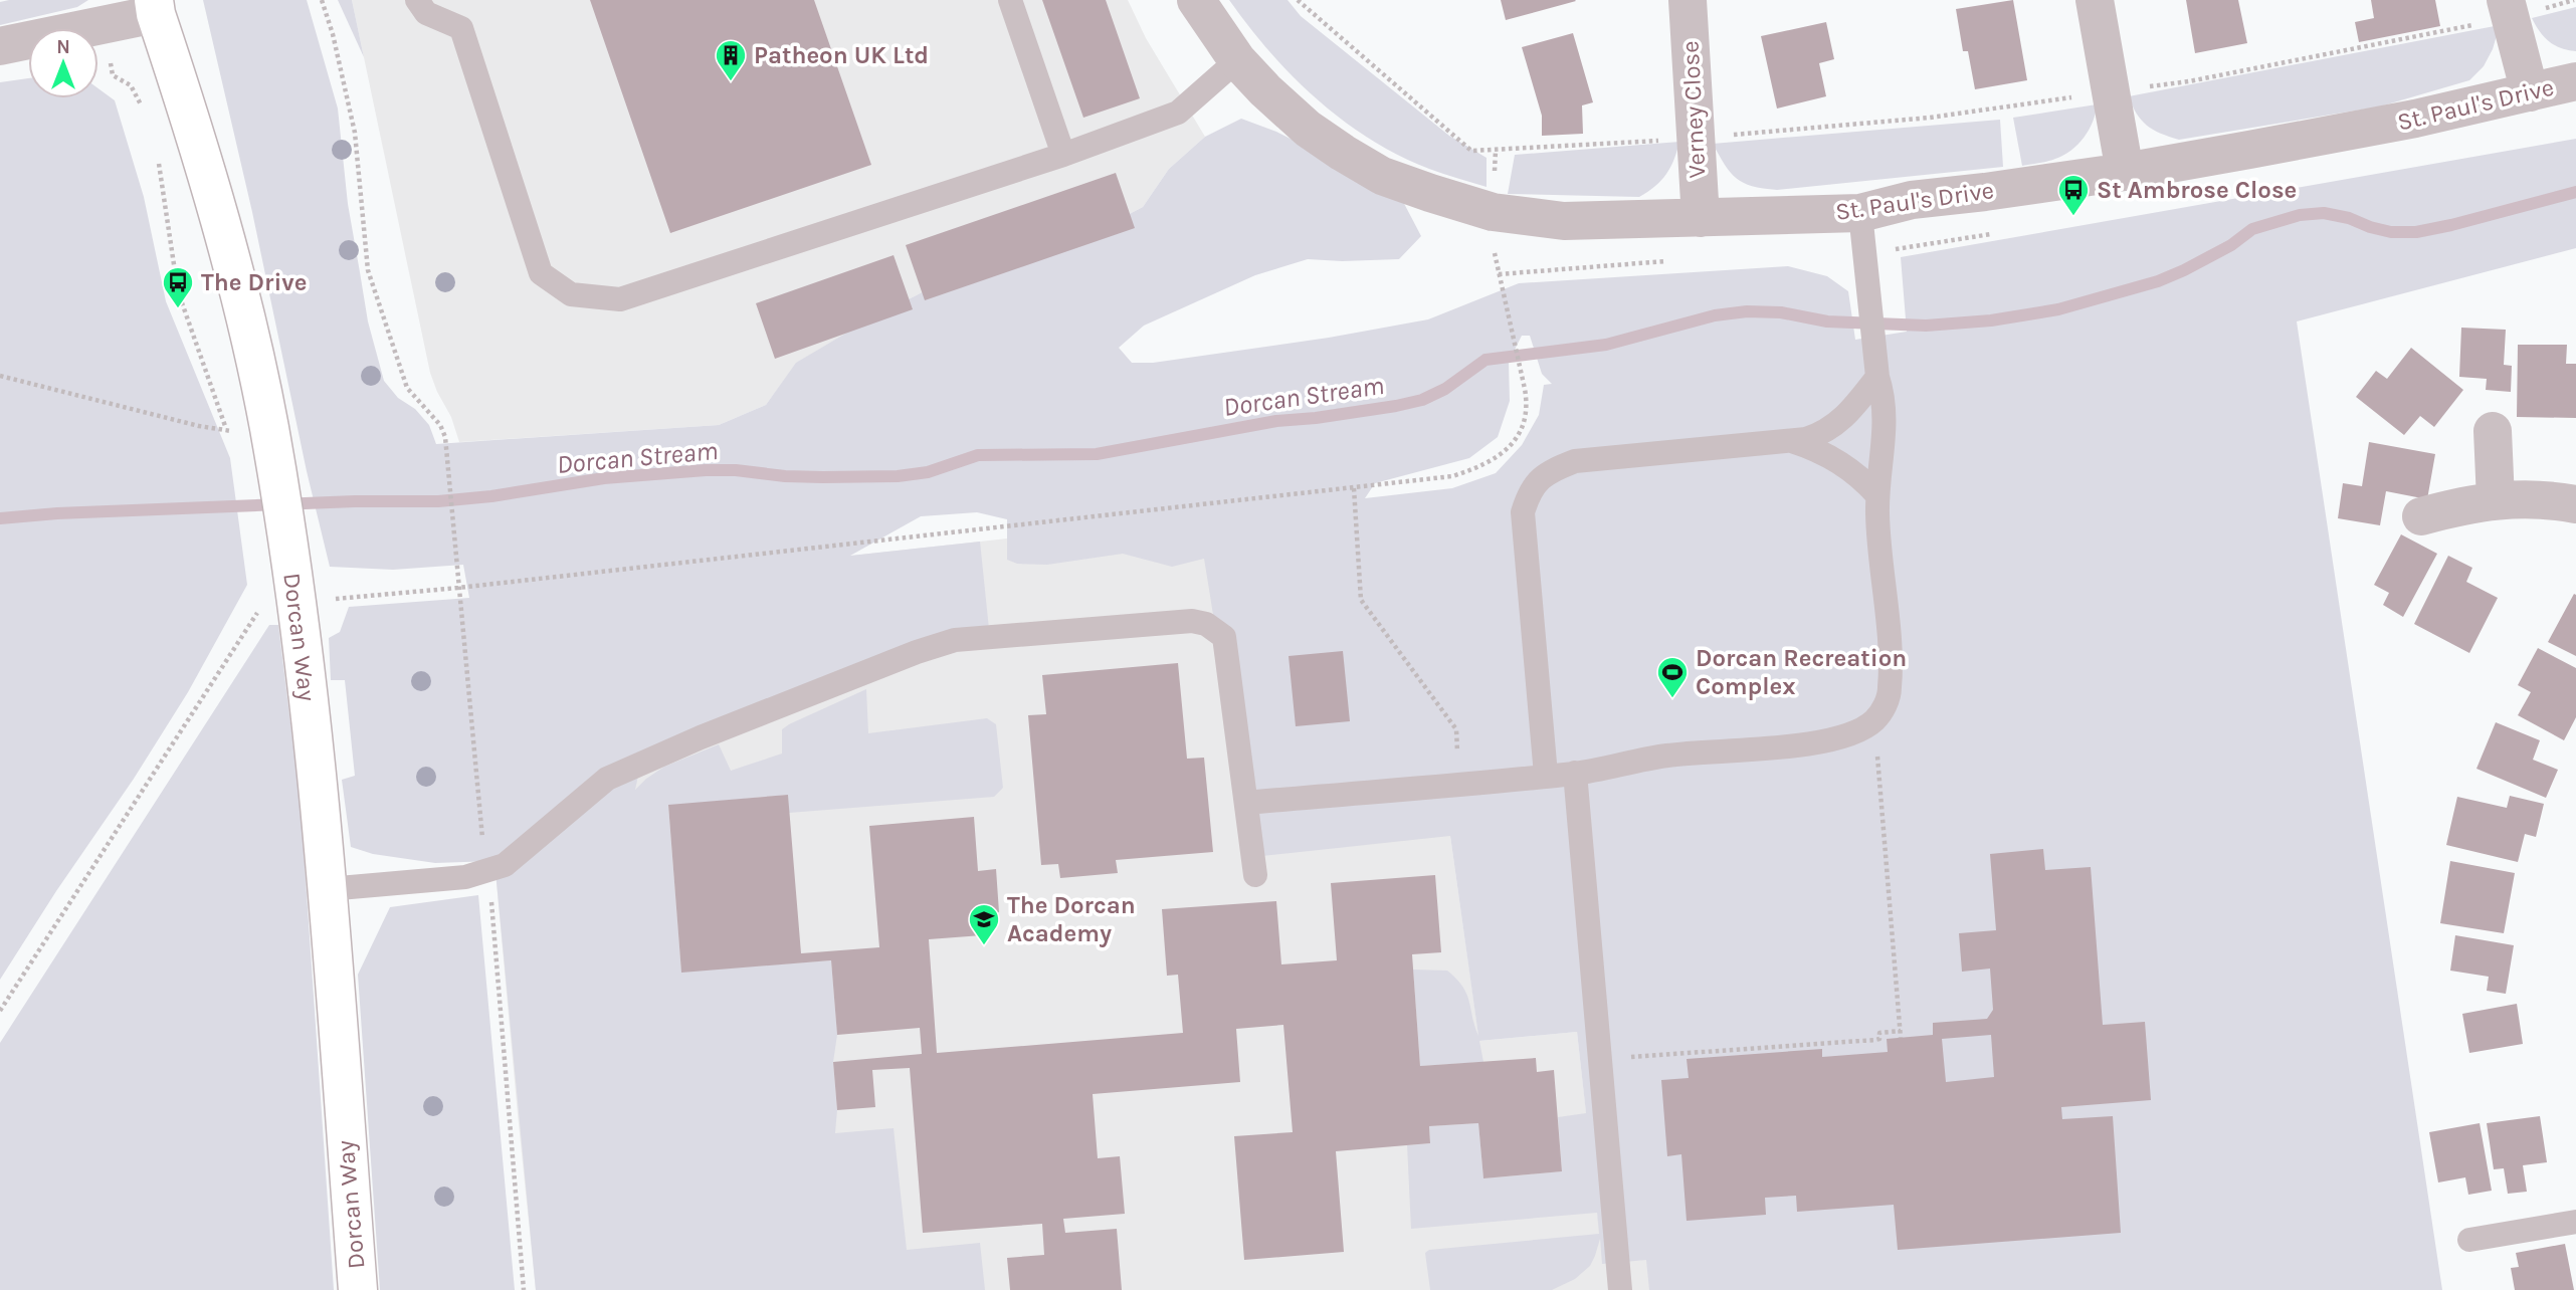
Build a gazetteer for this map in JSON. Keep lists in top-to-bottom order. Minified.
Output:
{"streets":{"main road":["Dorcan Way"],"street":["St. Paul's Drive","Verney Close"]},"crossings":[["St. Paul's Drive","Verney Close"]],"water":["Dorcan Stream"],"places":{"building":["Patheon UK Ltd"],"bus stop":["St Ambrose Close","The Drive"],"sports":["Dorcan Recreation Complex"],"school or university":["The Dorcan Academy"]},"north":"top"}
